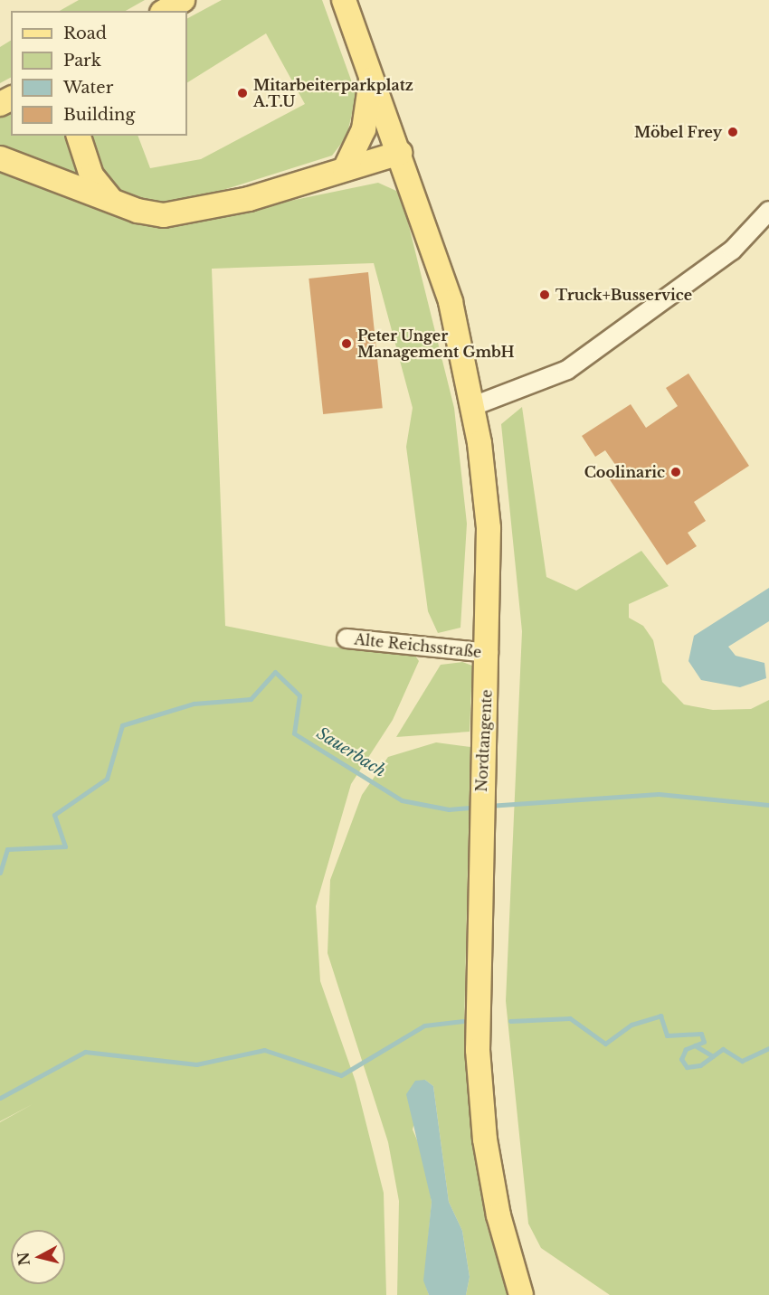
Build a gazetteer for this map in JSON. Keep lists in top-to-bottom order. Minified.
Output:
{"streets":{"main road":["Nordtangente"],"street":["Alte Reichsstraße"]},"crossings":[["Alte Reichsstraße","Nordtangente"]],"water":["Sauerbach"],"places":["Mitarbeiterparkplatz A.T.U","Möbel Frey","Truck+Busservice","Peter Unger Management GmbH","Coolinaric"],"legend":["Road","Park","Water","Building"],"north":"left"}
